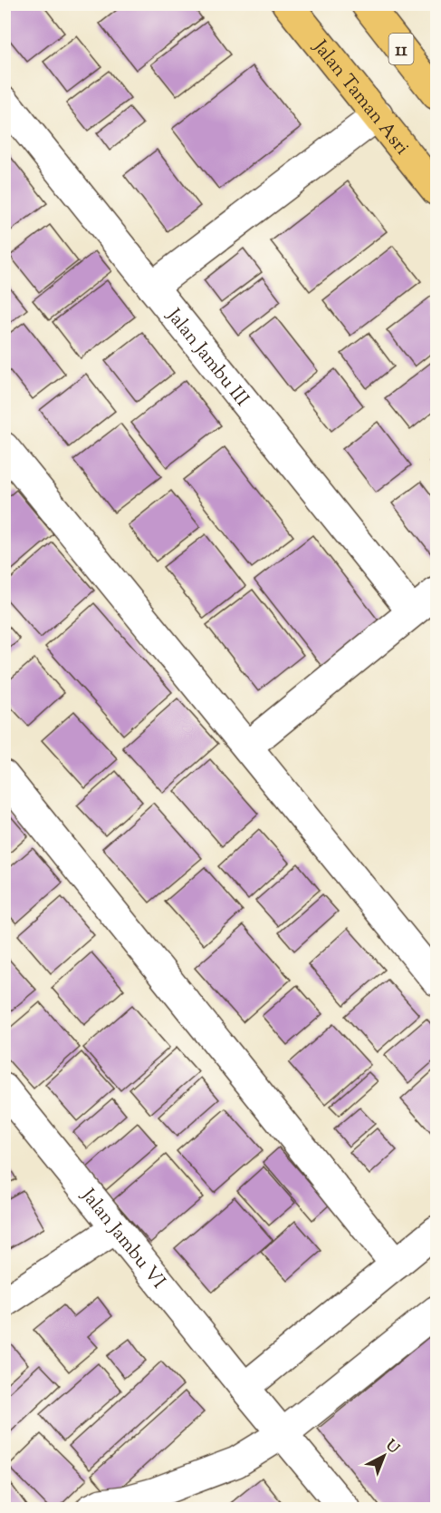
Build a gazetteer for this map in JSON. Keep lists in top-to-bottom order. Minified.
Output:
{"streets":{"main road":["11","Jalan Taman Asri"],"street":["Jalan Jambu III","Jalan Jambu VI"]},"north":"top right"}
